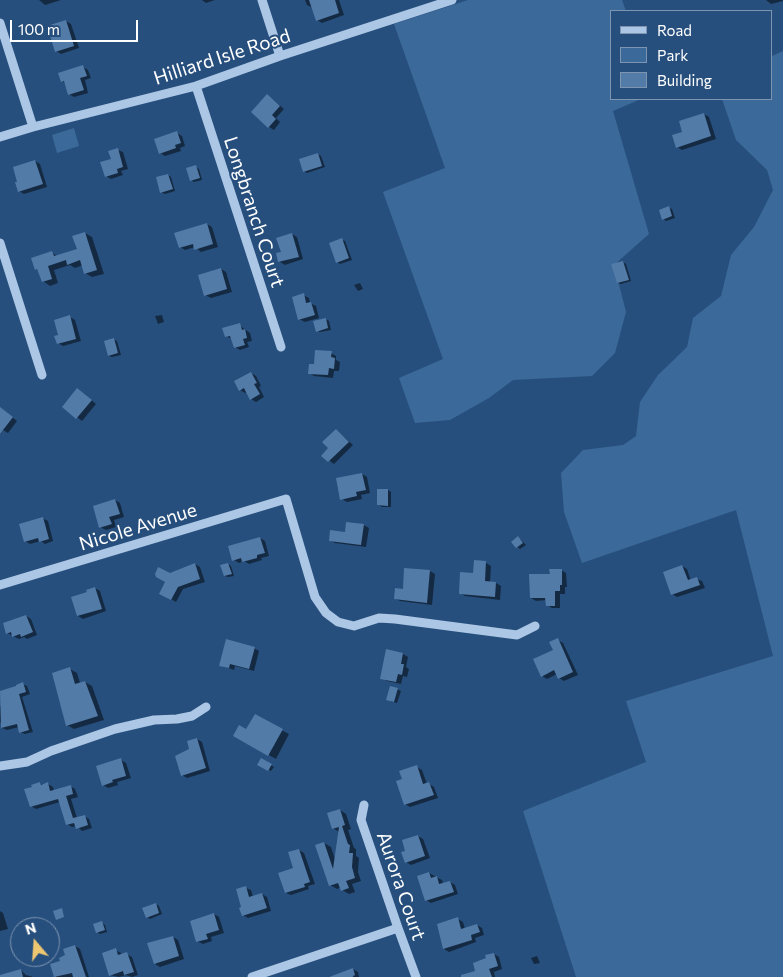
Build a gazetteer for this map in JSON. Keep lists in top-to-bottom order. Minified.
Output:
{"streets":{"street":["Hilliard Isle Road","Longbranch Court","Nicole Avenue","Aurora Court"]},"crossings":[["Hilliard Isle Road","Longbranch Court"]],"legend":["Road","Park","Building"],"scale_bar":"100 m","north":"top"}
